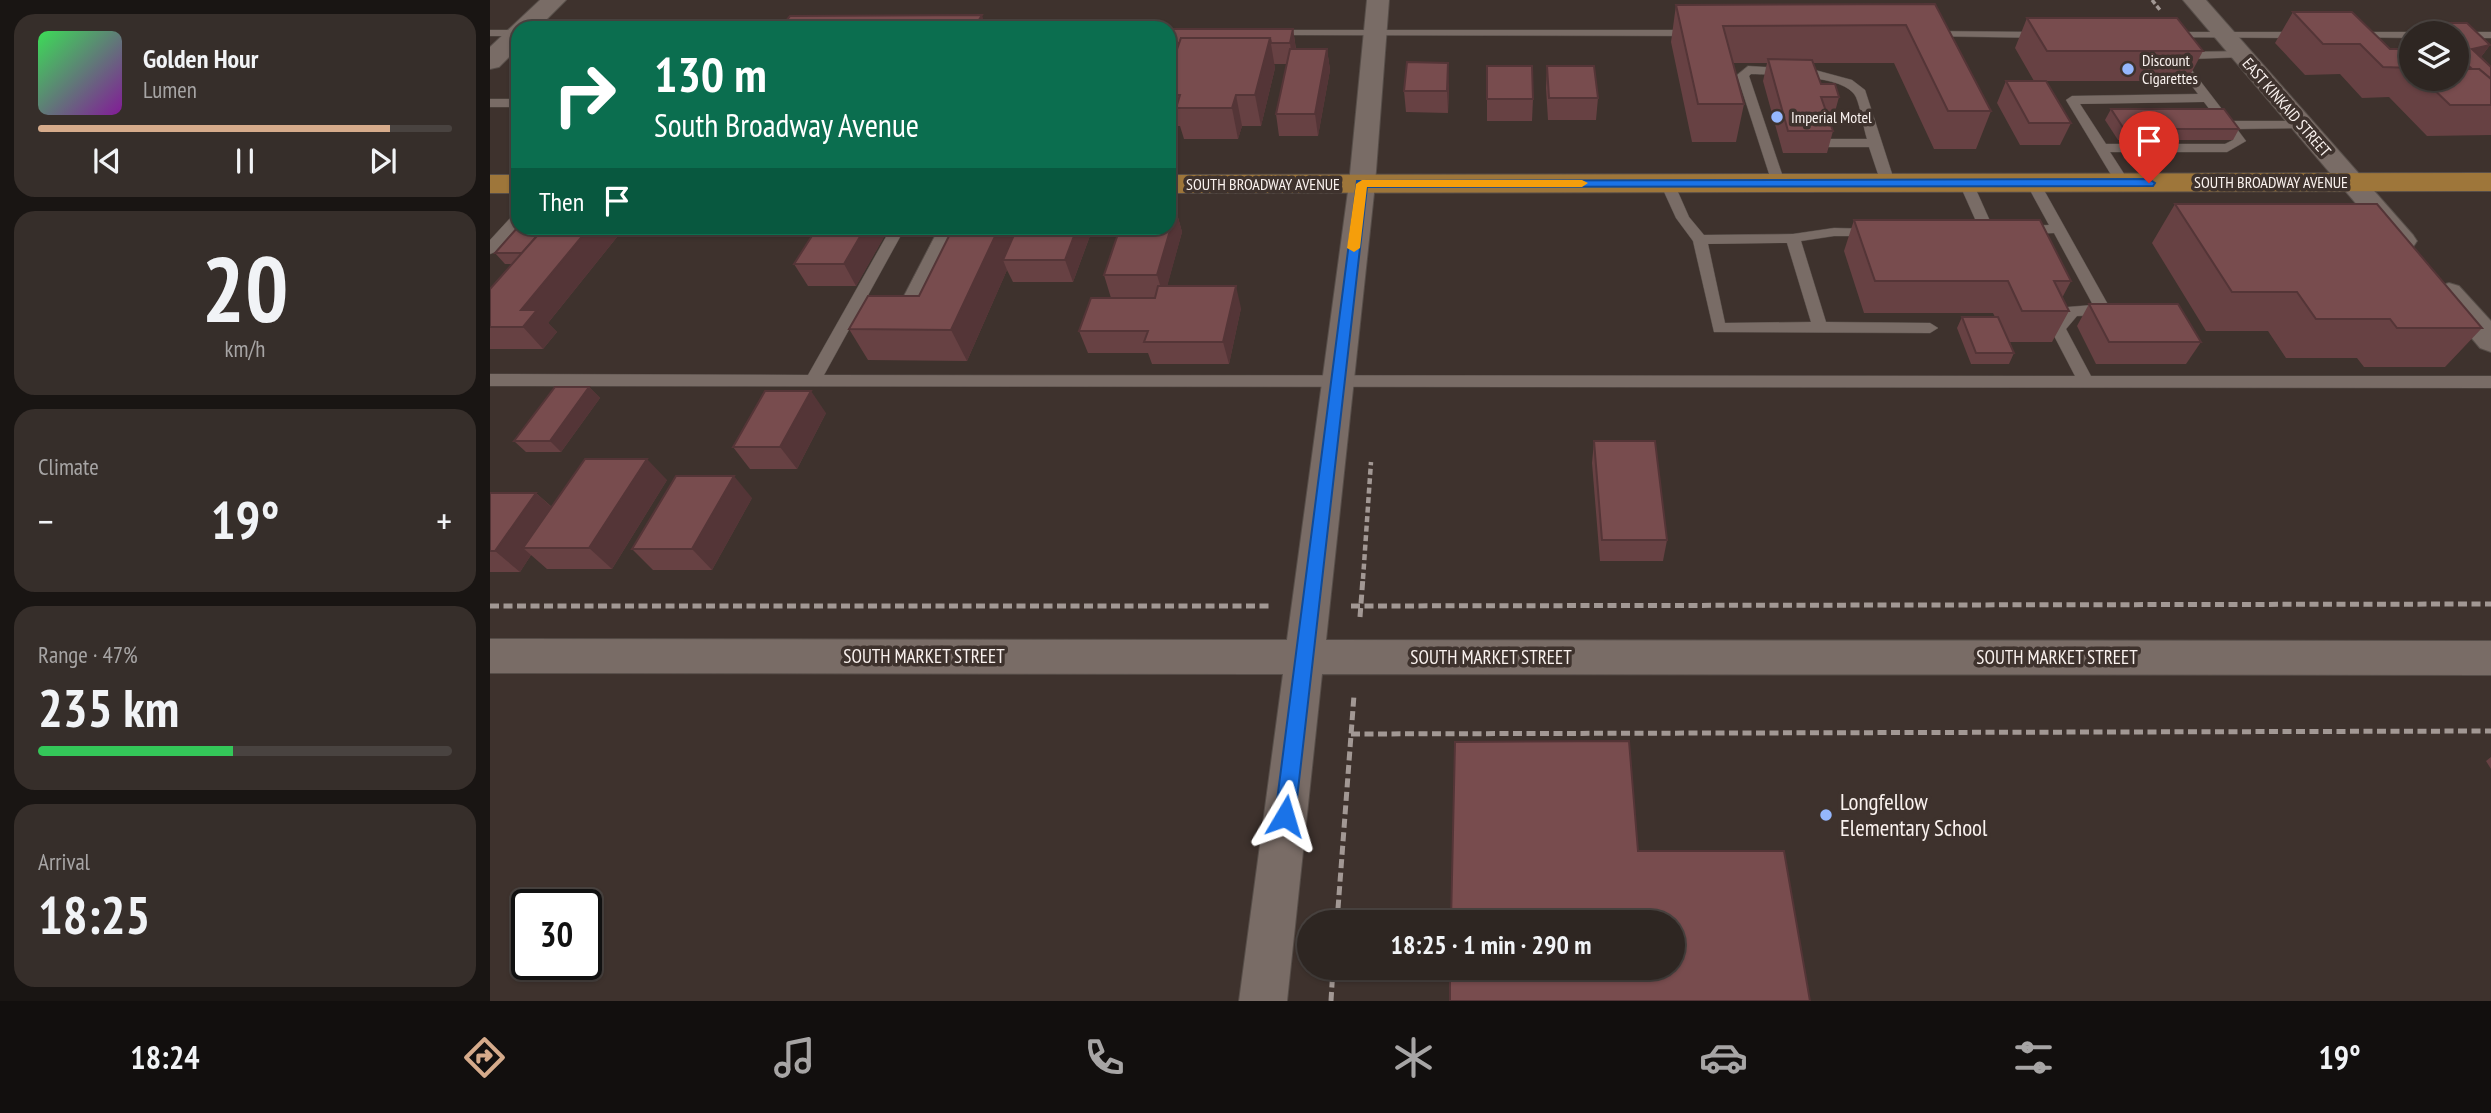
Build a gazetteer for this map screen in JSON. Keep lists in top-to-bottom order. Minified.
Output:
{"streets":{"main road":["SOUTH BROADWAY AVENUE"],"street":["EAST KINKAID STREET","SOUTH MARKET STREET"]},"crossings":[["EAST KINKAID STREET","SOUTH BROADWAY AVENUE"]],"places":["Discount Cigarettes","Imperial Motel","Longfellow Elementary School"],"page":{"turn":["130 m","South Broadway Avenue"],"song":["Golden Hour","Lumen"],"then":"Then","tile":[["20","km/h"],"Climate",["Range · 47%","235 km"],["Arrival","18:25"]],"heat":["−","19°","+"],"limit":"30","trip":"18:25 · 1 min · 290 m","tabs":["18:24","19°"]}}
